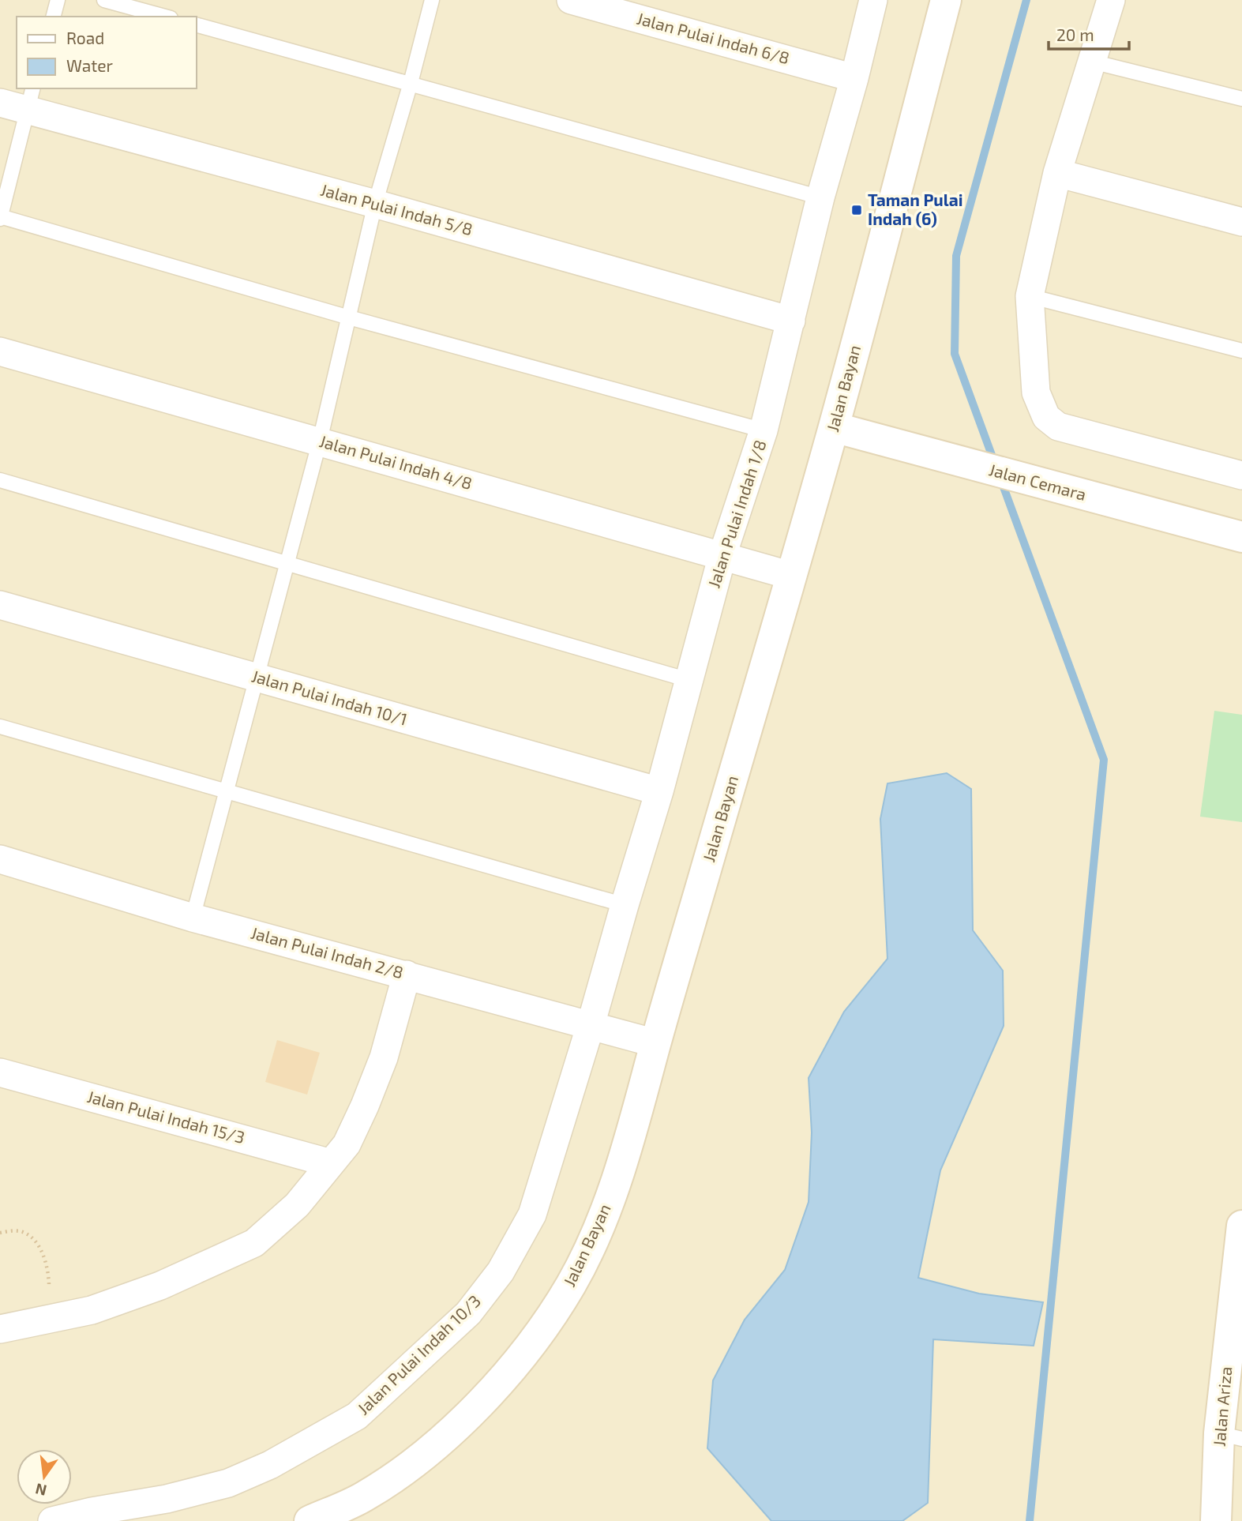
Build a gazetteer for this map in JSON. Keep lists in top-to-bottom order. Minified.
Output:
{"streets":{"street":["Jalan Pulai Indah 6/8","Jalan Pulai Indah 5/8","Jalan Bayan","Jalan Pulai Indah 4/8","Jalan Cemara","Jalan Pulai Indah 1/8","Jalan Pulai Indah 10/1","Jalan Pulai Indah 2/8","Jalan Pulai Indah 15/3","Jalan Pulai Indah 10/3","Jalan Ariza"]},"crossings":[["Jalan Pulai Indah 6/8","Jalan Pulai Indah 1/8"],["Jalan Pulai Indah 5/8","Jalan Pulai Indah 1/8"],["Jalan Bayan","Jalan Pulai Indah 4/8"],["Jalan Bayan","Jalan Cemara"],["Jalan Bayan","Jalan Pulai Indah 2/8"],["Jalan Pulai Indah 4/8","Jalan Pulai Indah 1/8"],["Jalan Pulai Indah 1/8","Jalan Pulai Indah 10/1"],["Jalan Pulai Indah 1/8","Jalan Pulai Indah 2/8"],["Jalan Pulai Indah 1/8","Jalan Pulai Indah 10/3"],["Jalan Pulai Indah 2/8","Jalan Pulai Indah 10/3"]],"places":{"transit":["Taman Pulai Indah (6)"]},"legend":["Road","Water"],"scale_bar":"20 m","north":"bottom"}
